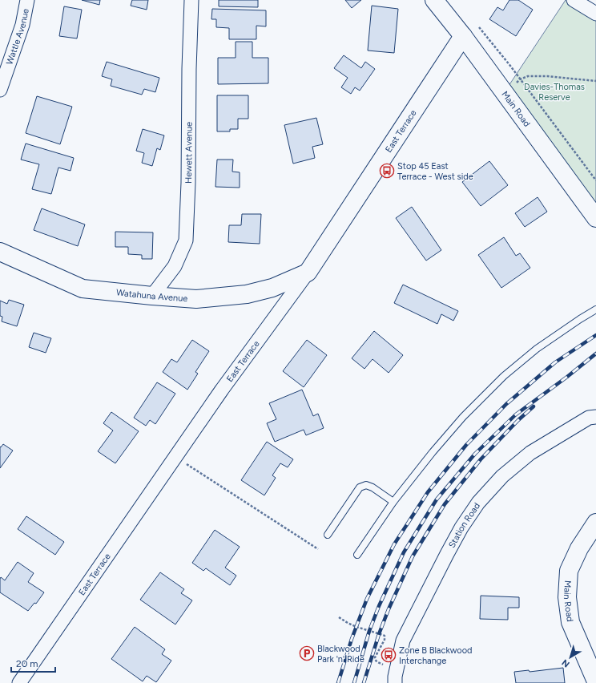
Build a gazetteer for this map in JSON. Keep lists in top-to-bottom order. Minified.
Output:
{"streets":{"street":["Wattle Avenue","Main Road","East Terrace","Hewett Avenue","Watahuna Avenue","Station Road"]},"crossings":[["Main Road","East Terrace"],["East Terrace","Watahuna Avenue"],["Hewett Avenue","Watahuna Avenue"]],"parks":["Davies-Thomas Reserve"],"places":{"bus stop":["Stop 45 East Terrace - West side","Zone B Blackwood Interchange"],"parking":["Blackwood Park 'n' Ride"]},"scale_bar":"20 m","north":"bottom left"}
